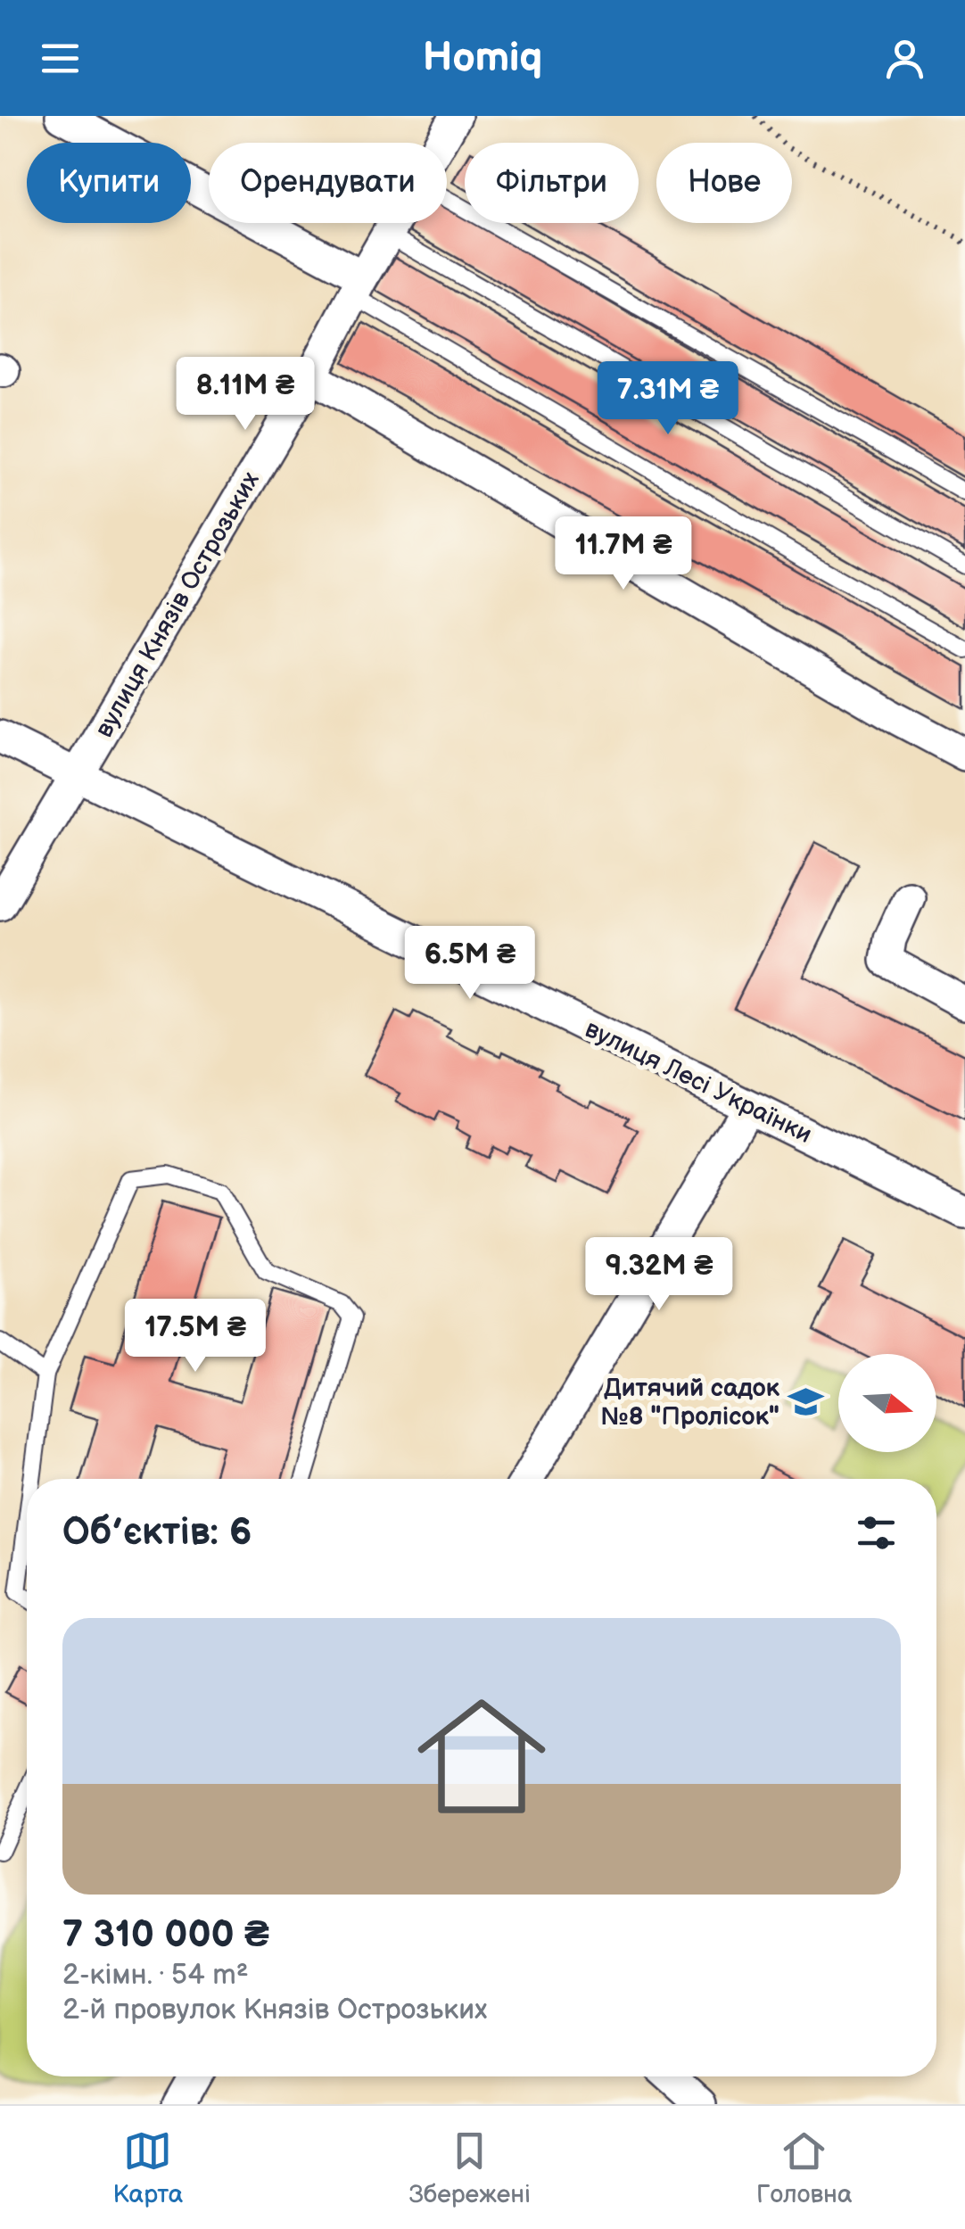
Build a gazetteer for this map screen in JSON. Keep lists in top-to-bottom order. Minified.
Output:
{"streets":{"street":["вулиця Князів Острозьких","вулиця Лесі Українки"]},"crossings":[["вулиця Князів Острозьких","вулиця Лесі Українки"]],"places":{"school or university":["Дитячий садок №8 \"Пролісок\""]},"north":"right","page":{"header":"Homiq","chip":["Купити","Орендувати","Фільтри","Нове"],"price":["8.11M ₴","7.31M ₴","11.7M ₴","6.5M ₴","9.32M ₴","17.5M ₴"],"heading":"Об’єктів: 6","list":[{"name":"7 310 000 ₴","note":"2-кімн. · 54 m² · 2-й провулок Князів Острозьких"}],"tabs":["Карта","Збережені","Головна"]}}
